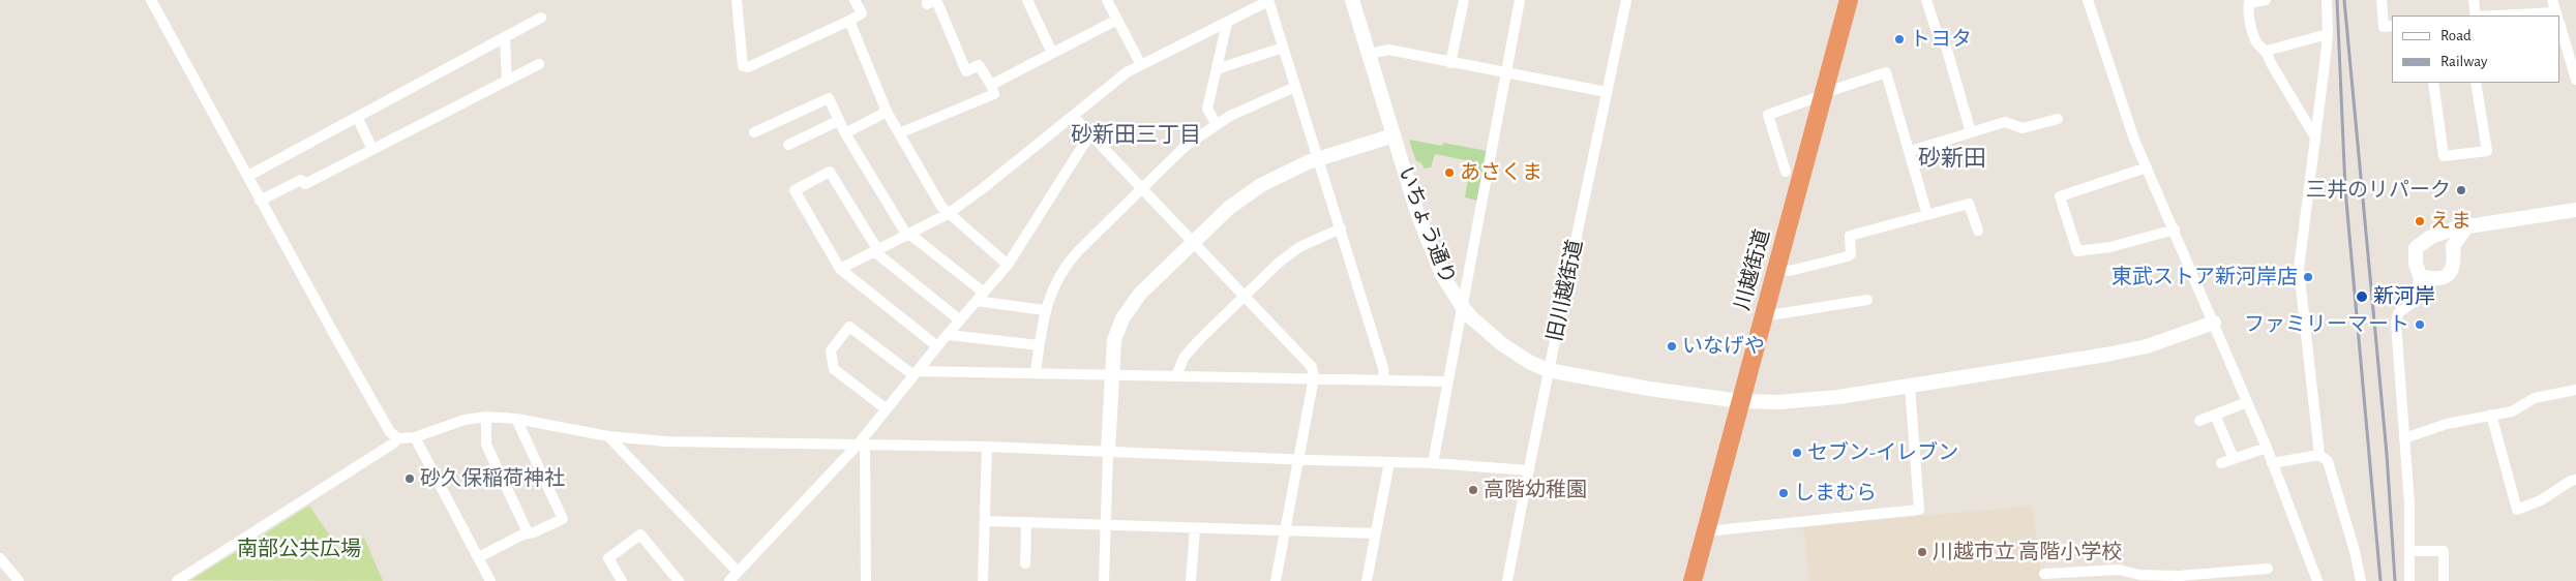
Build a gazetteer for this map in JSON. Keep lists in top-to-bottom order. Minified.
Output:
{"streets":{"highway":["川越街道"],"street":["いちょう通り","旧川越街道"]},"crossings":[["いちょう通り","川越街道"],["いちょう通り","旧川越街道"]],"districts":["砂新田三丁目","砂新田"],"parks":["南部公共広場"],"places":["トヨタ","あさくま","三井のリパーク","えま","東武ストア新河岸店","新河岸","ファミリーマート","いなげや","セブン-イレブン","砂久保稲荷神社","高階幼稚園","しまむら","川越市立 高階小学校"],"legend":["Road","Railway"]}
